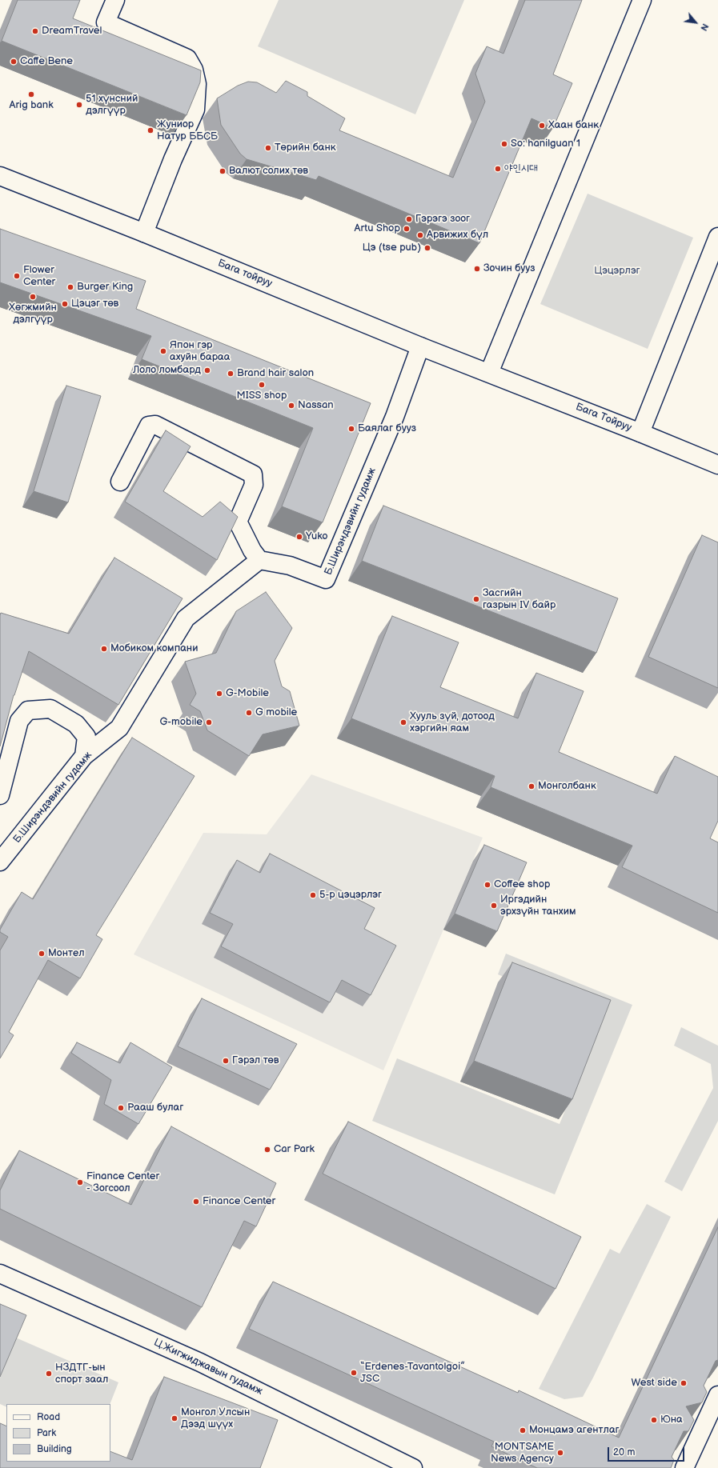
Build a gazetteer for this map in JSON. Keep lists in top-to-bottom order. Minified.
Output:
{"streets":{"street":["Бага тойруу","Бага Тойруу","Б.Ширэндэвийн гудамж","Ц.Жигжиджавын гудамж"]},"crossings":[["Бага тойруу","Бага Тойруу"],["Бага тойруу","Б.Ширэндэвийн гудамж"]],"parks":["Цэцэрлэг"],"places":["DreamTravel","Caffe Bene","Arig bank","51 хүнсний дэлгүүр","Хаан банк","Жуниор Натур ББСБ","So: hanilguan 1","Төрийн банк","야인시대","Валют солих төв","Гэрэгэ зоог","Artu Shop","Арвижих бүл","Цэ (tse pub)","Зочин бууз","Flower Center","Burger King","Хөгжмийн дэлгүүр","Цэцэг төв","Япон гэр ахуйн бараа","Лоло ломбард","Brand hair salon","MISS shop","Nassan","Баялаг бууз","Yuko","Засгийн газрын IV байр","Мобиком компани","G-Mobile","G mobile","G-mobile","Хууль зүй, дотоод хэргийн яам","Монголбанк","Coffee shop","5-р цэцэрлэг","Иргэдийн эрхзүйн танхим","Монтел","Гэрэл төв","Рааш булаг","Car Park","Finance Center - Зогсоол","Finance Center","“Erdenes-Tavantolgoi” JSC","НЗДТГ-ын спорт заал","West side","Монгол Улсын Дээд шүүх","Юна","Монцамэ агентлаг","MONTSAME News Agency"],"legend":["Road","Park","Building"],"scale_bar":"20 m","north":"bottom right"}
